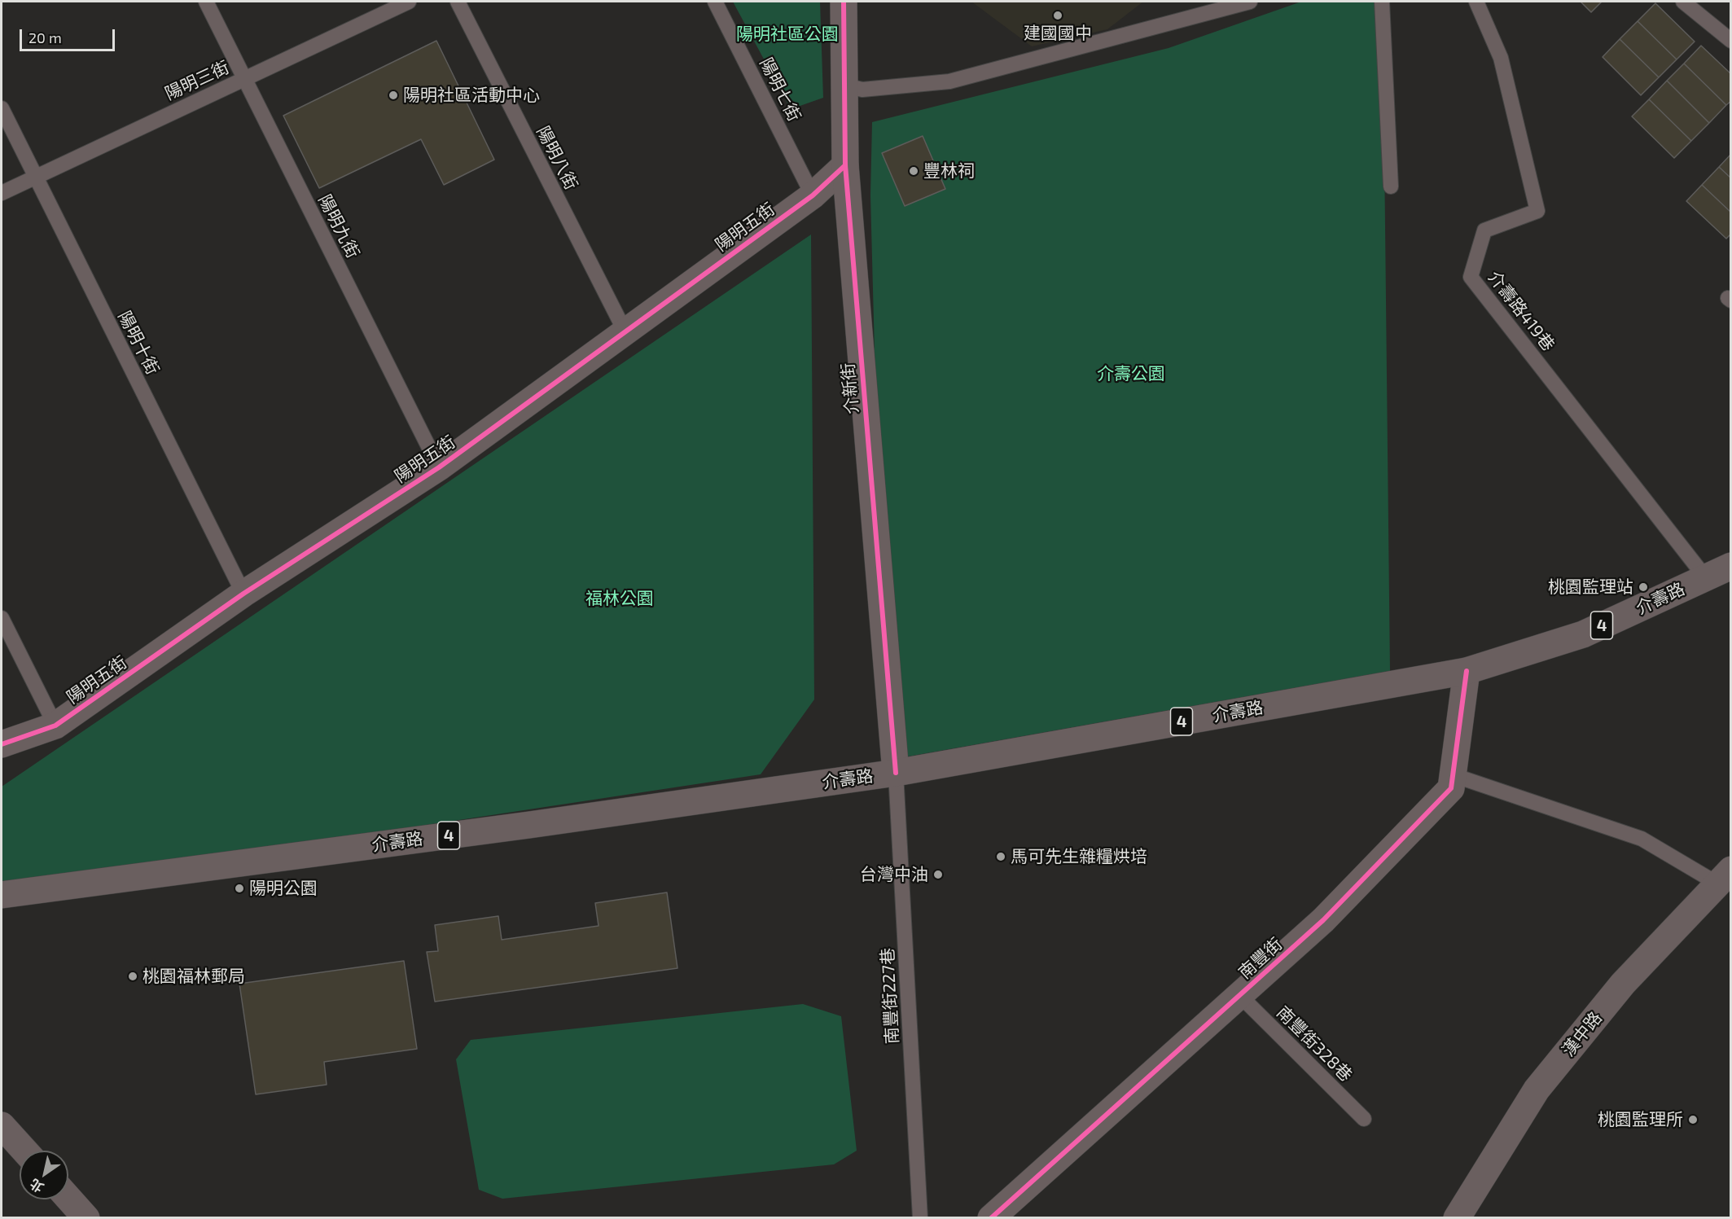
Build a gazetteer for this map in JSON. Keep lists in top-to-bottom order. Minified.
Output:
{"streets":{"street":["陽明五街","介新街","介壽路","4","南豐街","漢中路"],"lane":["陽明三街","陽明七街","陽明八街","陽明九街","介壽路419巷","陽明十街","南豐街227巷","南豐街328巷"]},"crossings":[["陽明三街","陽明九街"],["陽明三街","陽明十街"],["陽明七街","陽明五街"],["陽明八街","陽明五街"],["陽明九街","陽明五街"],["陽明五街","陽明十街"],["陽明五街","介新街"],["介壽路419巷","介壽路"],["介新街","介壽路"],["介新街","南豐街227巷"],["介壽路","南豐街"],["介壽路","南豐街227巷"],["南豐街","南豐街328巷"]],"parks":["陽明社區公園","介壽公園","福林公園"],"places":["建國國中","陽明社區活動中心","豐林祠","桃園監理站","馬可先生雜糧烘培","台灣中油","陽明公園","桃園福林郵局","桃園監理所"],"scale_bar":"20 m","north":"bottom left"}
